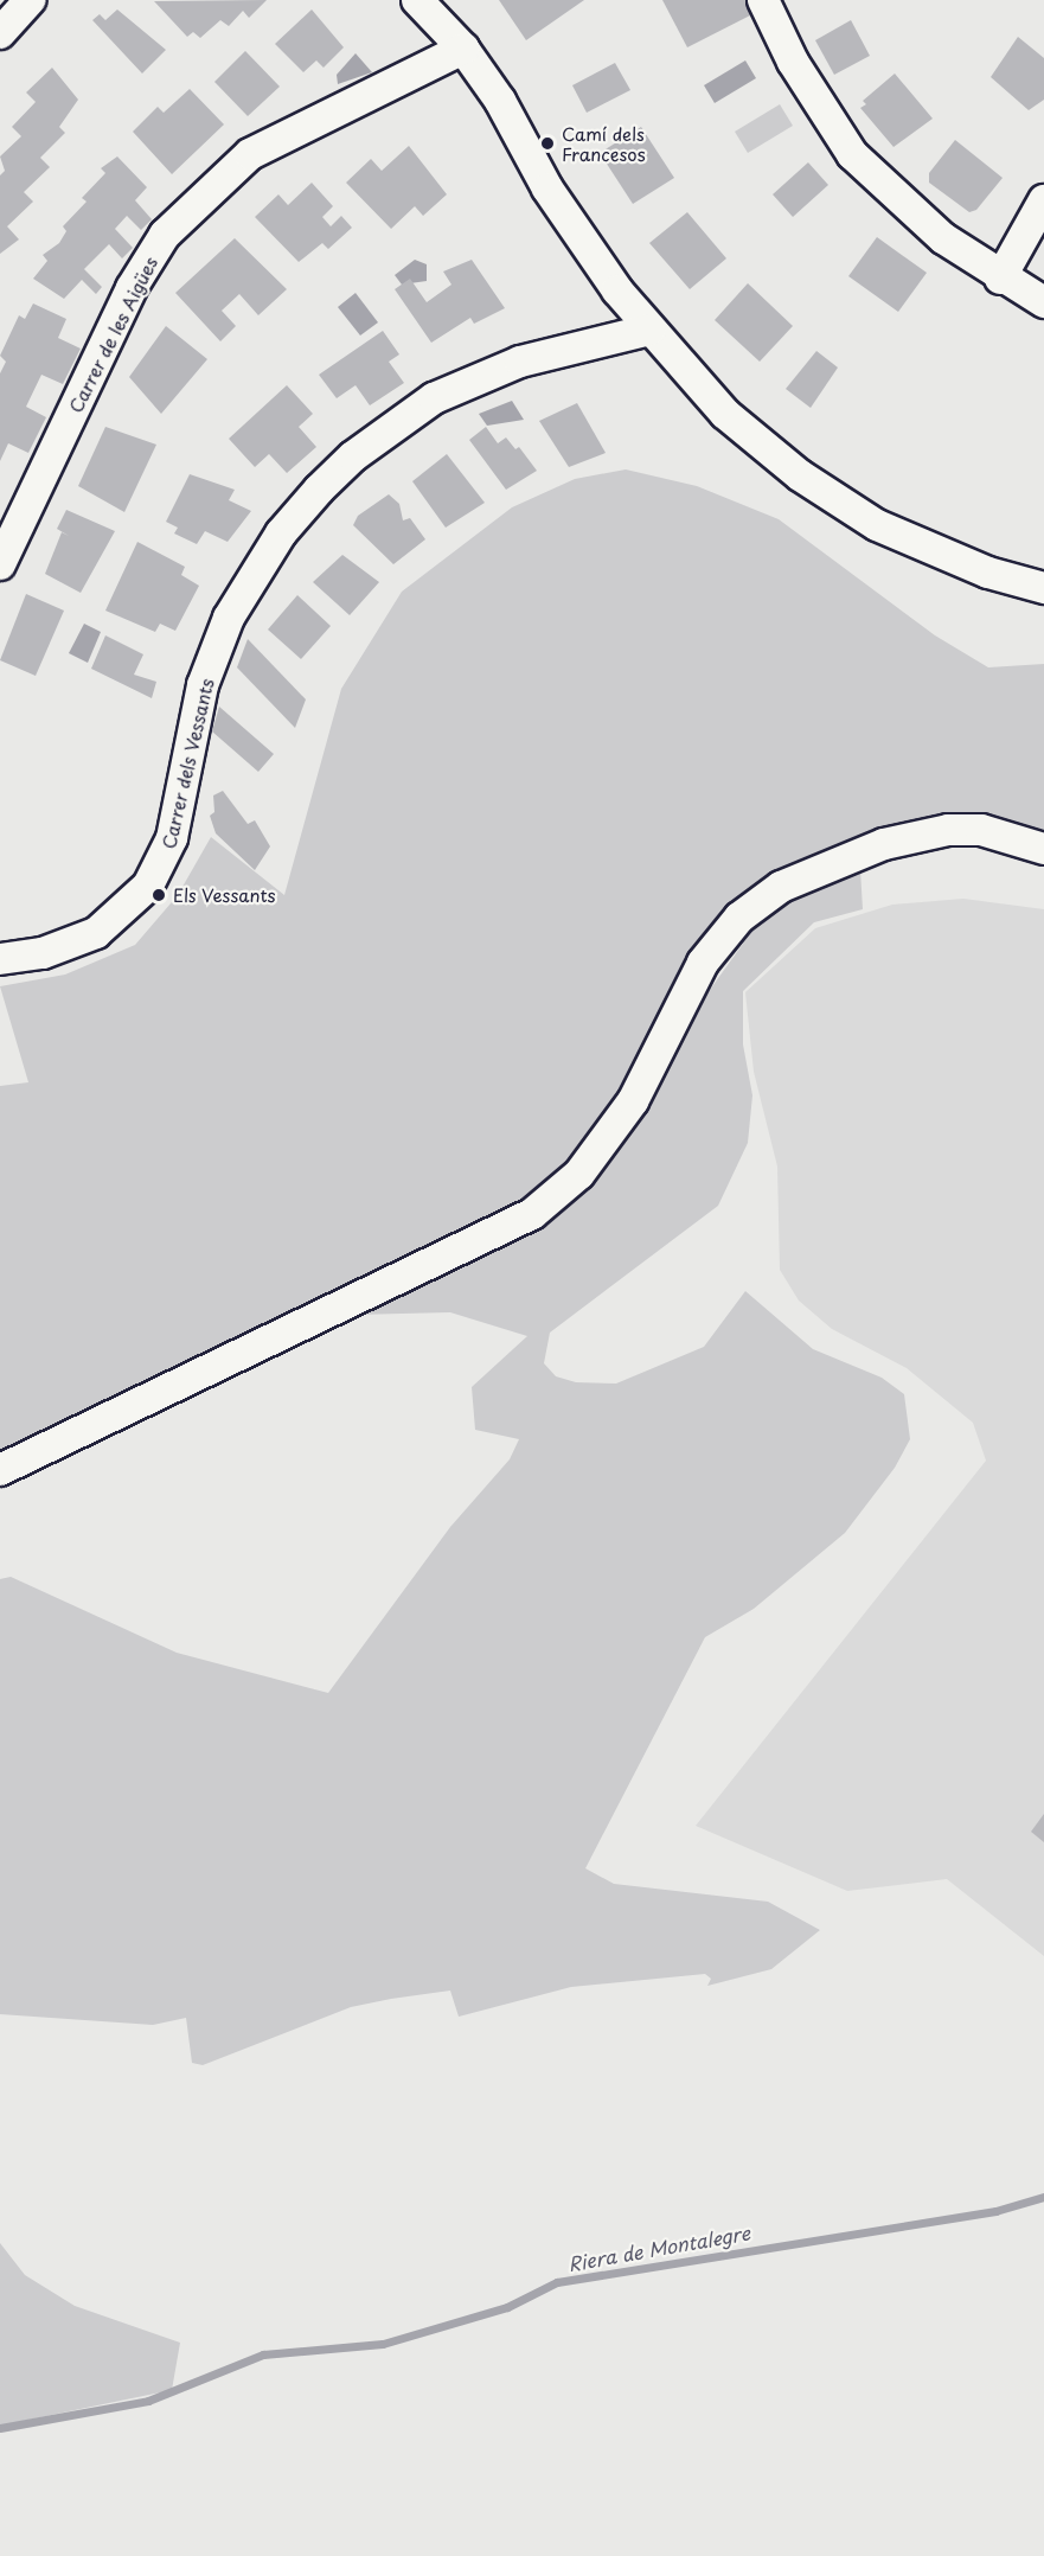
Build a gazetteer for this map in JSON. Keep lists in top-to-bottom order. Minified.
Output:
{"streets":{"street":["Carrer de les Aigües","Carrer dels Vessants"]},"water":["Riera de Montalegre"],"places":["Camí dels Francesos","Els Vessants"]}
